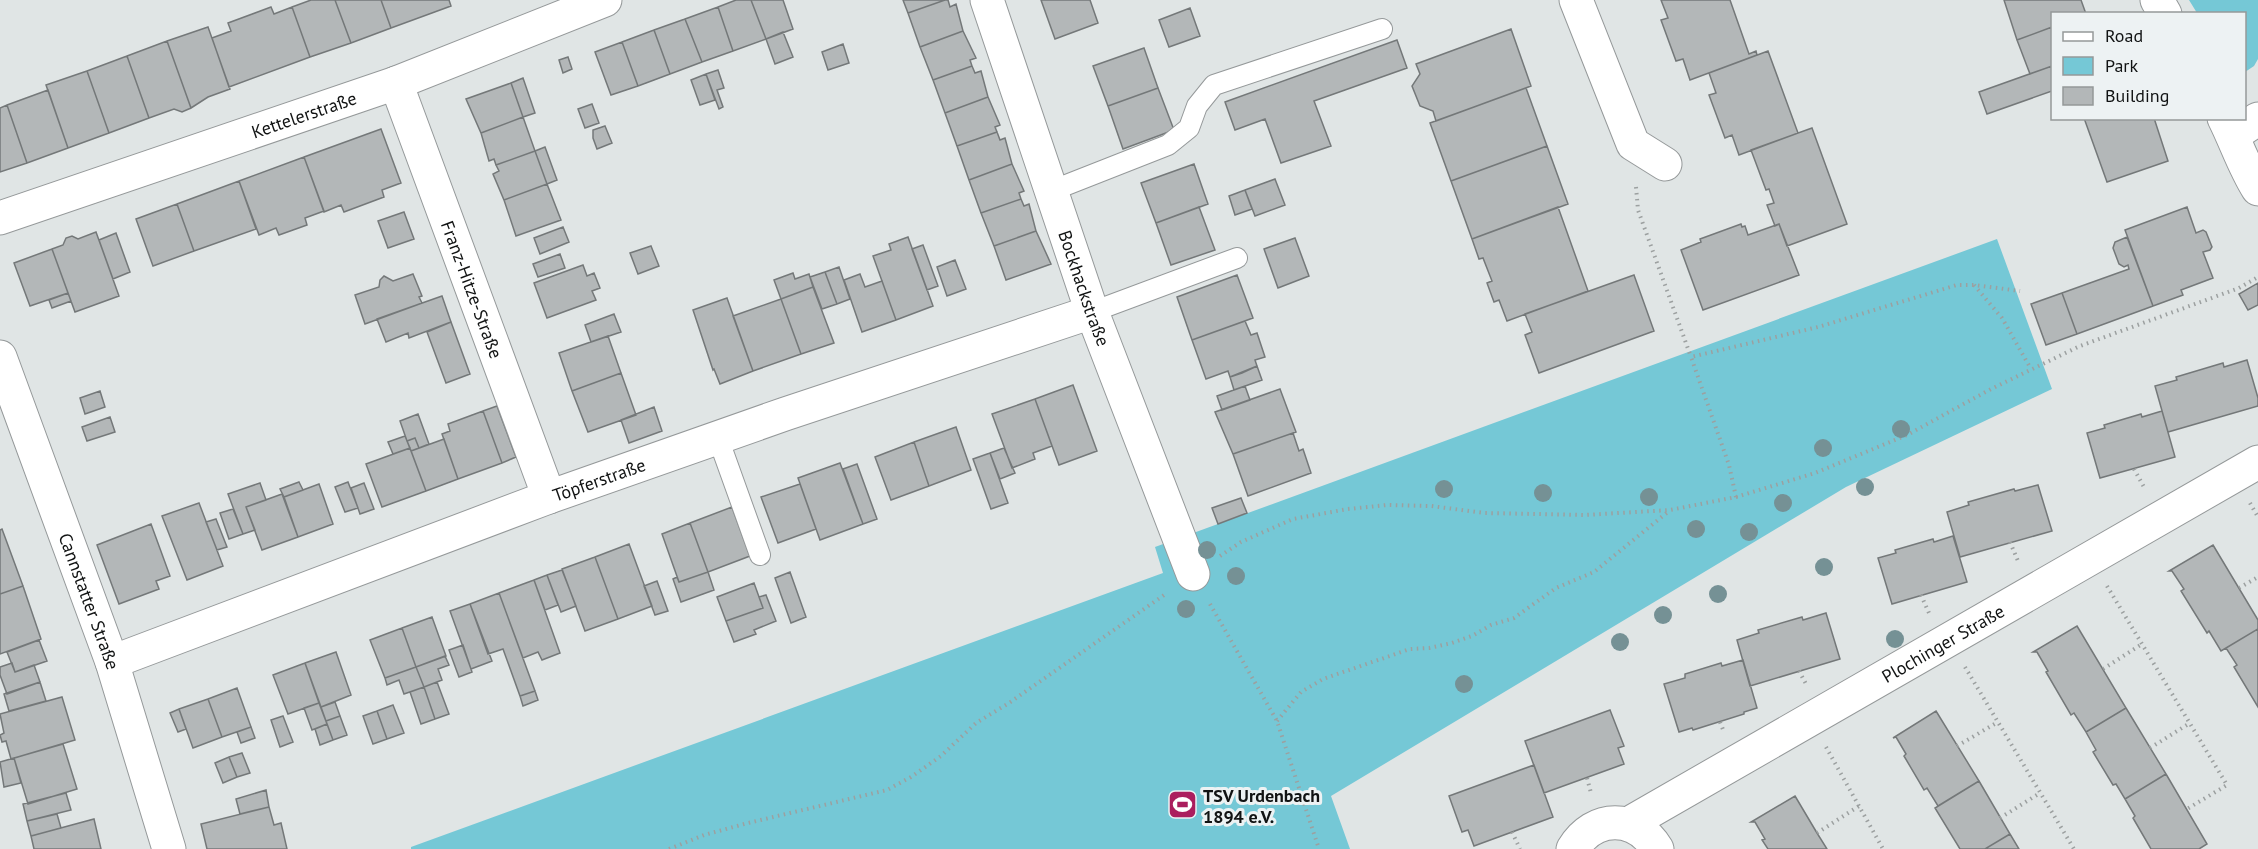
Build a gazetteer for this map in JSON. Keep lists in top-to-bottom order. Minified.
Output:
{"streets":{"street":["Kettelerstraße","Bockhackstraße","Franz-Hitze-Straße","Töpferstraße","Cannstatter Straße","Plochinger Straße"]},"crossings":[["Kettelerstraße","Franz-Hitze-Straße"],["Bockhackstraße","Töpferstraße"],["Franz-Hitze-Straße","Töpferstraße"],["Töpferstraße","Cannstatter Straße"]],"places":{"sports":["TSV Urdenbach 1894 e.V."]},"legend":["Road","Park","Building"]}
